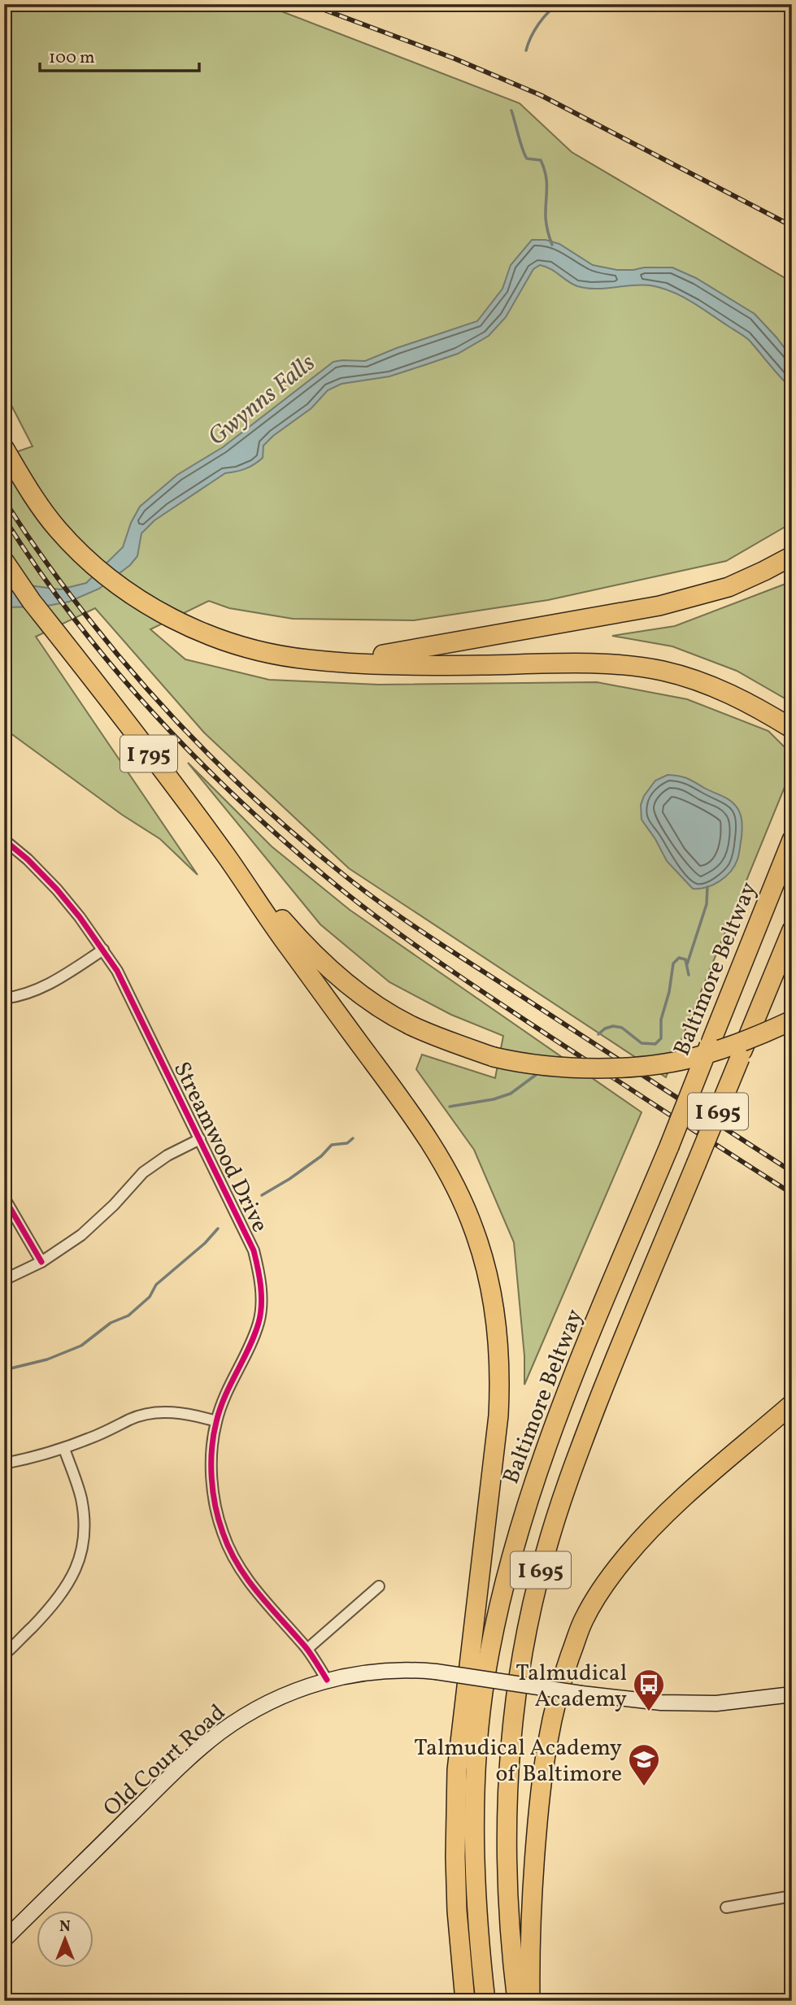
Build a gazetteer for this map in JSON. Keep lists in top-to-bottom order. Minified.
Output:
{"streets":{"highway":["I 795","Baltimore Beltway","I 695"],"main road":["Old Court Road"],"street":["Streamwood Drive"]},"crossings":[["Streamwood Drive","Old Court Road"]],"water":["Gwynns Falls"],"places":{"bus stop":["Talmudical Academy"],"school or university":["Talmudical Academy of Baltimore"]},"scale_bar":"100 m","north":"top"}
